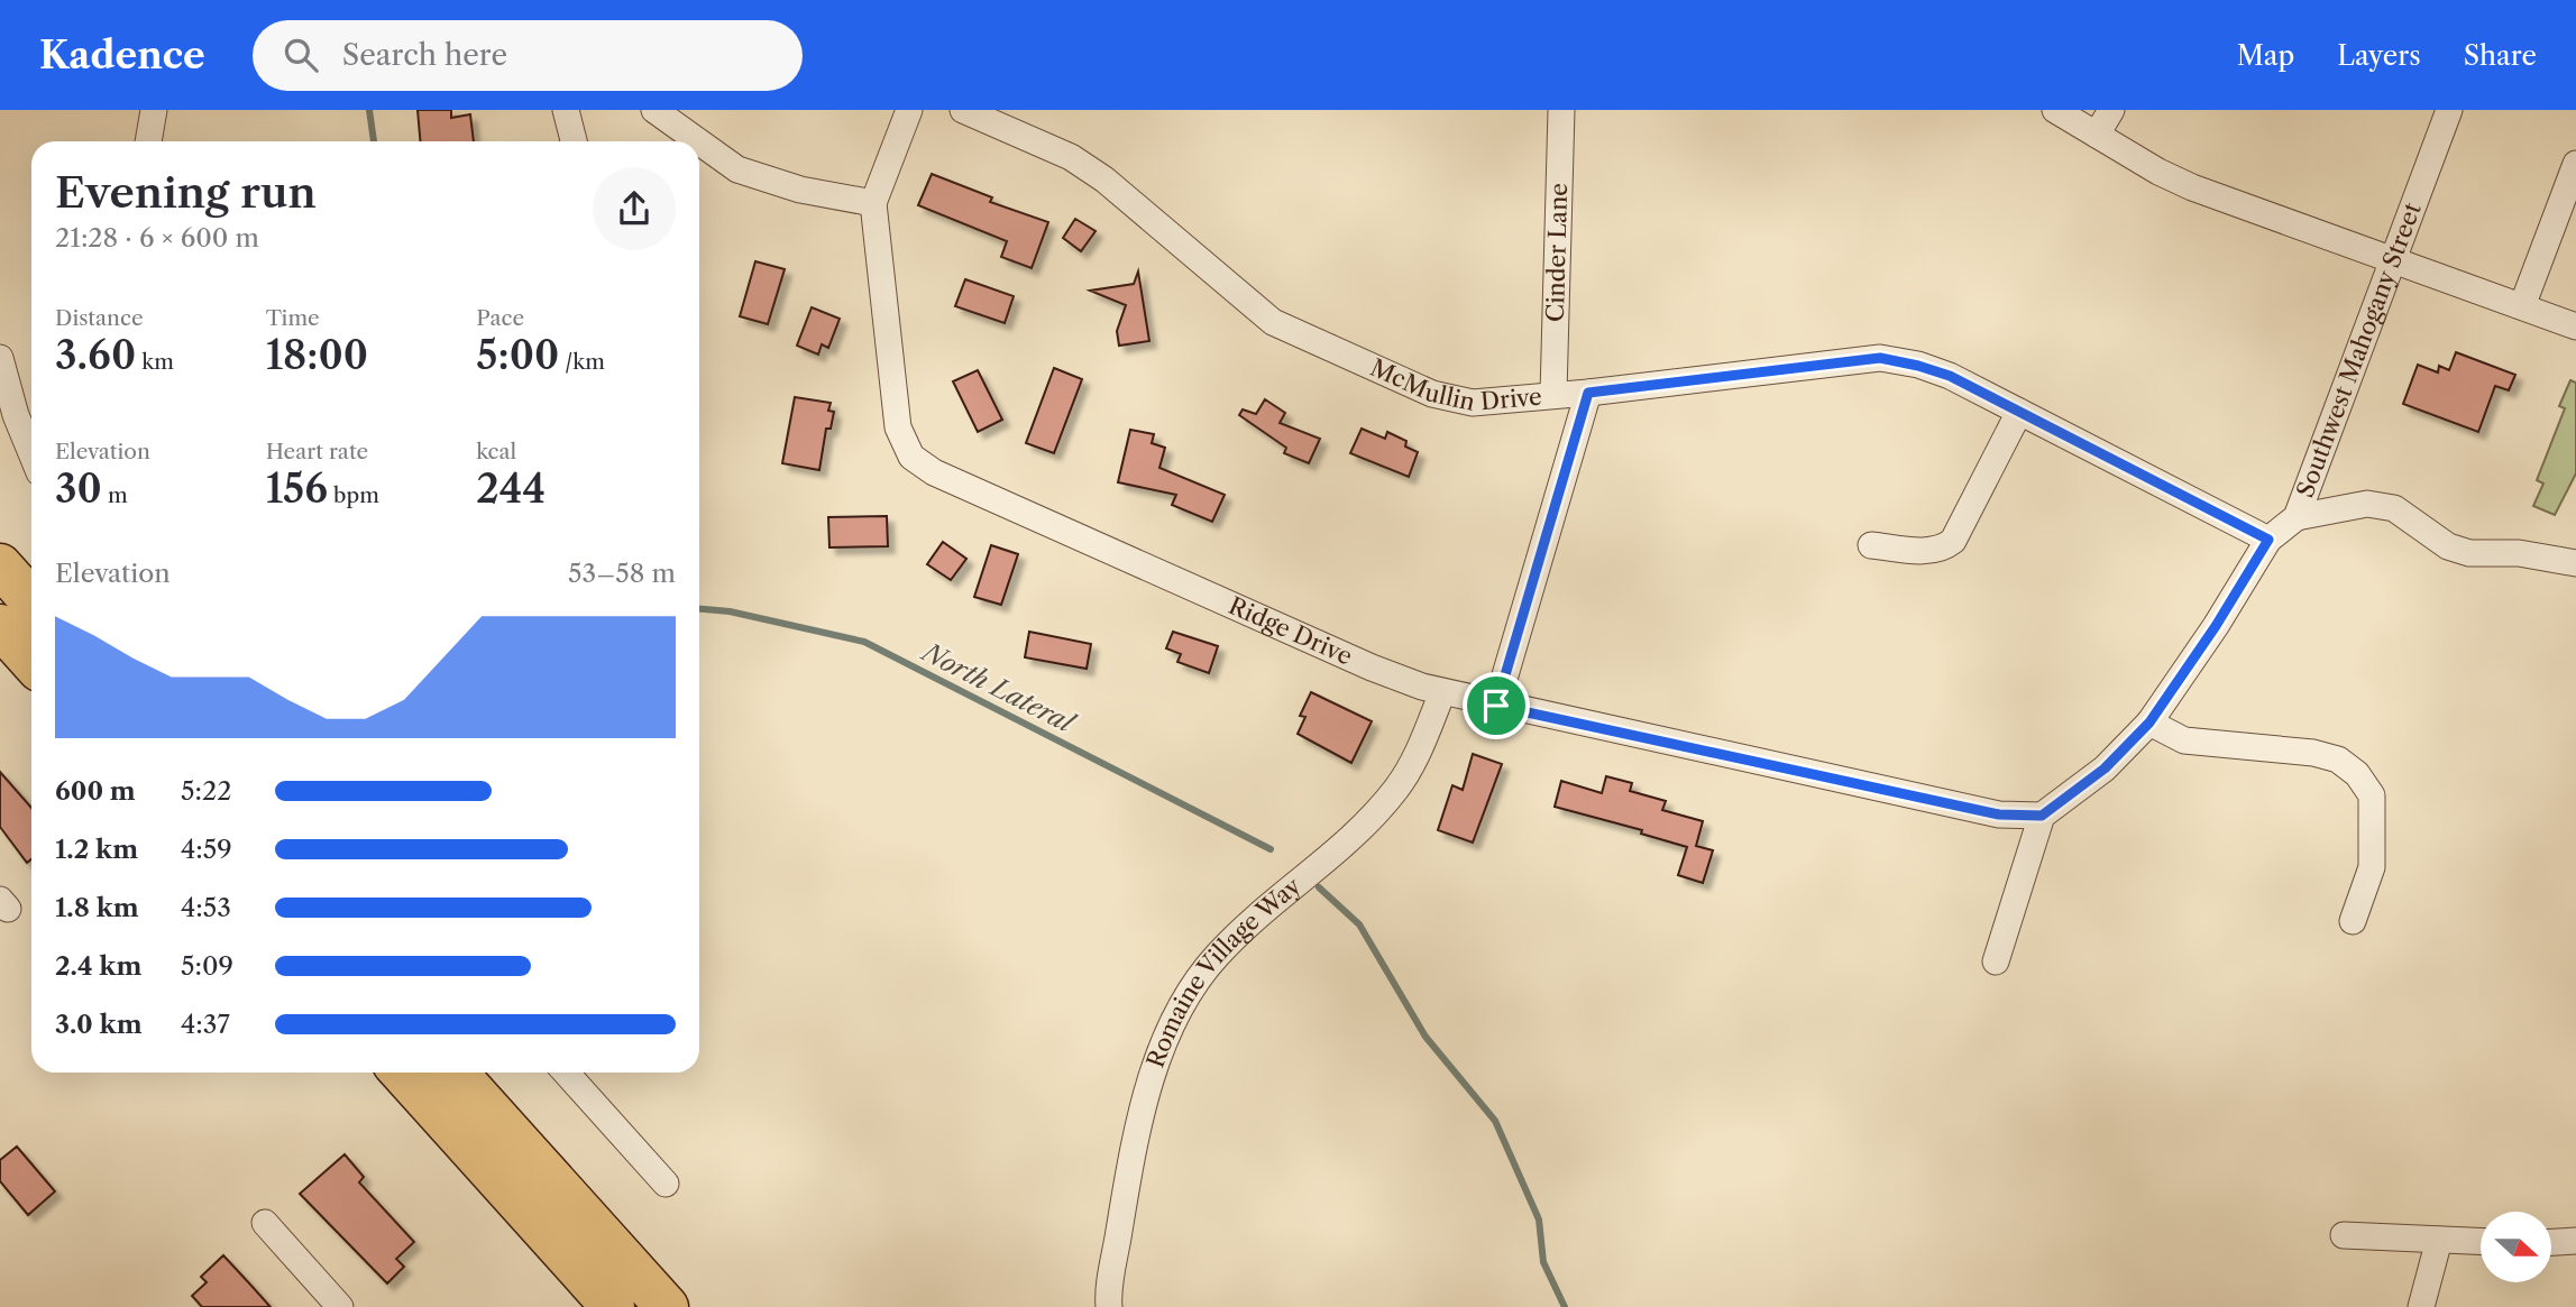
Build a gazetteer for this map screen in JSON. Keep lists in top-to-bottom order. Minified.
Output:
{"streets":{"street":["Cinder Lane","Southwest Mahogany Street","McMullin Drive","Ridge Drive","Romaine Village Way"]},"crossings":[["Cinder Lane","McMullin Drive"],["Southwest Mahogany Street","McMullin Drive"],["Southwest Mahogany Street","Ridge Drive"],["Ridge Drive","Romaine Village Way"]],"water":["North Lateral"],"north":"right","page":{"header":"Kadence","search":"Search here","nav":["Map","Layers","Share"],"heading":["Evening run","21:28 · 6 × 600 m"],"stats":[["Distance","3.60 km"],["Time","18:00"],["Pace","5:00 /km"],["Elevation","30 m"],["Heart rate","156 bpm"],["kcal","244"]],"chart":["Elevation","53–58 m"],"list":[{"name":"600 m","note":"5:22"},{"name":"1.2 km","note":"4:59"},{"name":"1.8 km","note":"4:53"},{"name":"2.4 km","note":"5:09"},{"name":"3.0 km","note":"4:37"}]}}
